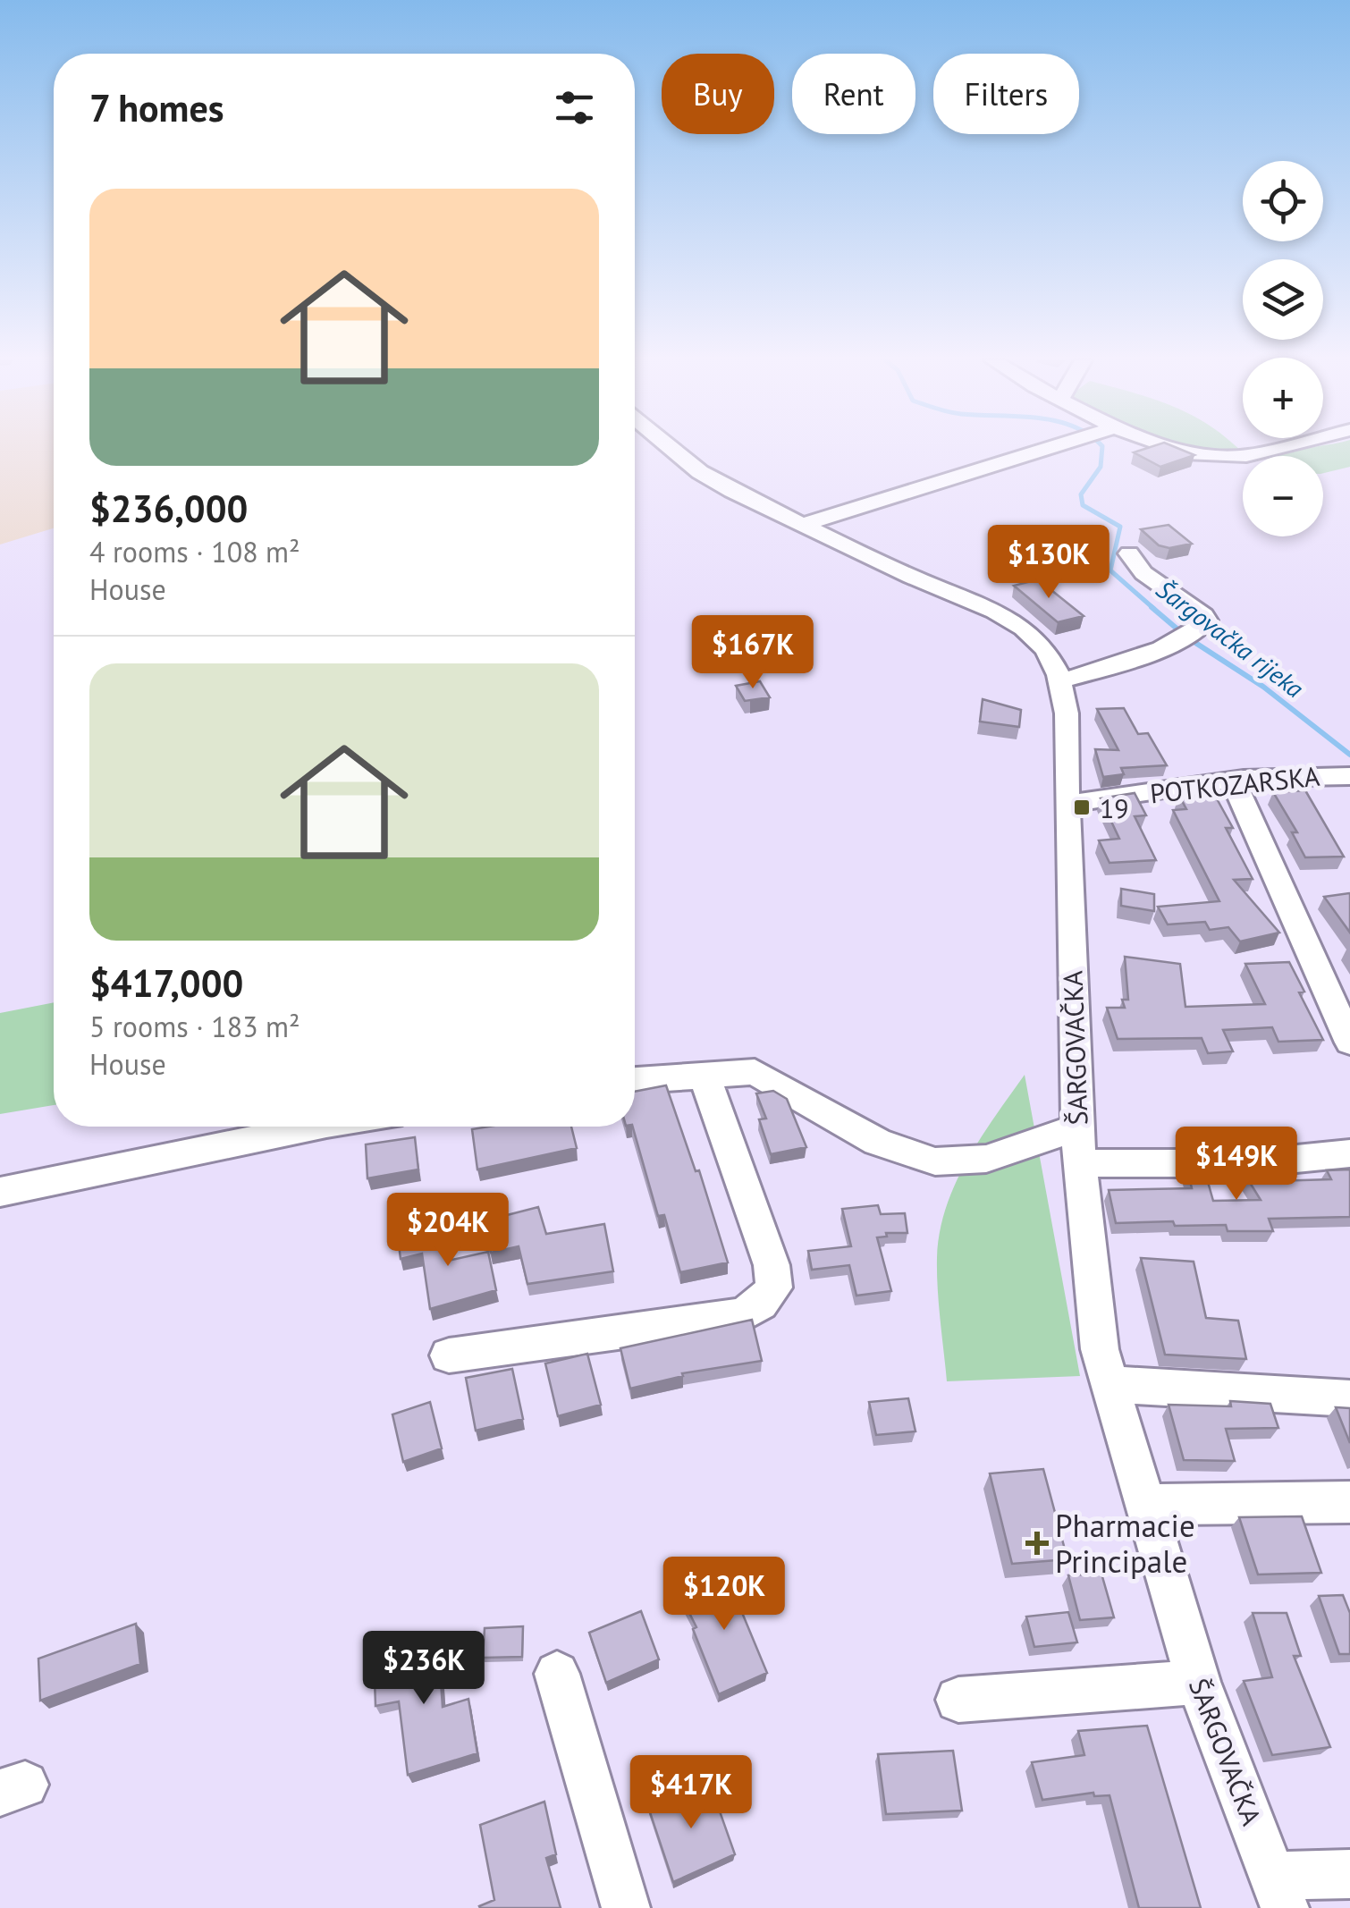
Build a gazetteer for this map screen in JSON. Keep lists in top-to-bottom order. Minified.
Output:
{"streets":{"street":["POTKOZARSKA","ŠARGOVAČKA"]},"crossings":[["POTKOZARSKA","ŠARGOVAČKA"]],"water":["Šargovačka rijeka"],"places":{"transit":["19"],"health":["Pharmacie Principale"]},"page":{"chip":["Buy","Rent","Filters"],"heading":"7 homes","map_buttons":["+","−"],"list":[{"name":"$236,000","note":"4 rooms · 108 m² · House"},{"name":"$417,000","note":"5 rooms · 183 m² · House"}],"price":["$130K","$167K","$149K","$204K","$120K","$236K","$417K"]}}
